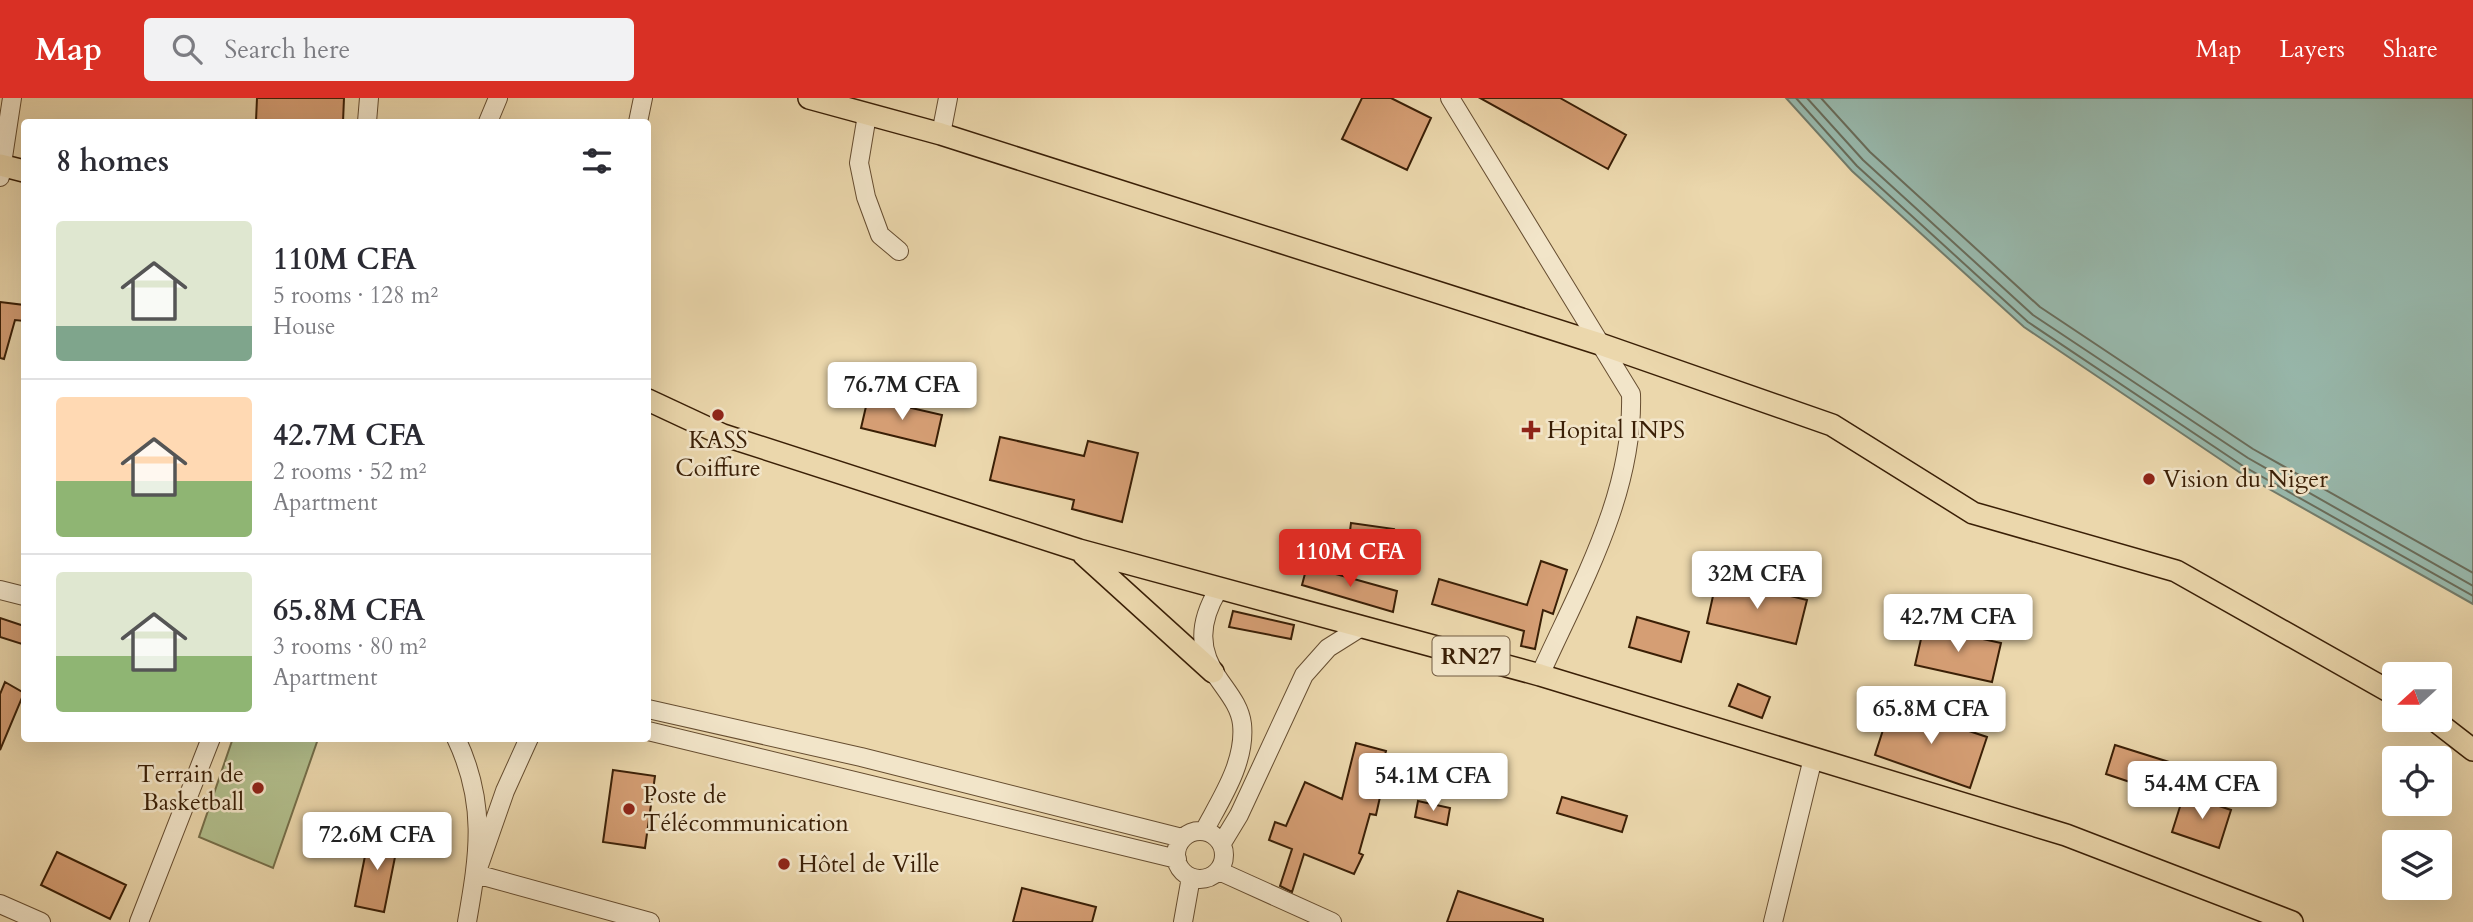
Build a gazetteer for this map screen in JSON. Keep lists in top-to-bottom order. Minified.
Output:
{"streets":{"main road":["RN27"]},"places":{"other":["KASS Coiffure","Vision du Niger","Terrain de Basketball","Poste de Télécommunication","Hôtel de Ville"],"health":["Hopital INPS"]},"north":"left","page":{"header":"Map","search":"Search here","nav":["Map","Layers","Share"],"heading":"8 homes","list":[{"name":"110M CFA","note":"5 rooms · 128 m² · House"},{"name":"42.7M CFA","note":"2 rooms · 52 m² · Apartment"},{"name":"65.8M CFA","note":"3 rooms · 80 m² · Apartment"}],"price":["76.7M CFA","110M CFA","32M CFA","42.7M CFA","65.8M CFA","54.1M CFA","54.4M CFA","72.6M CFA"]}}
